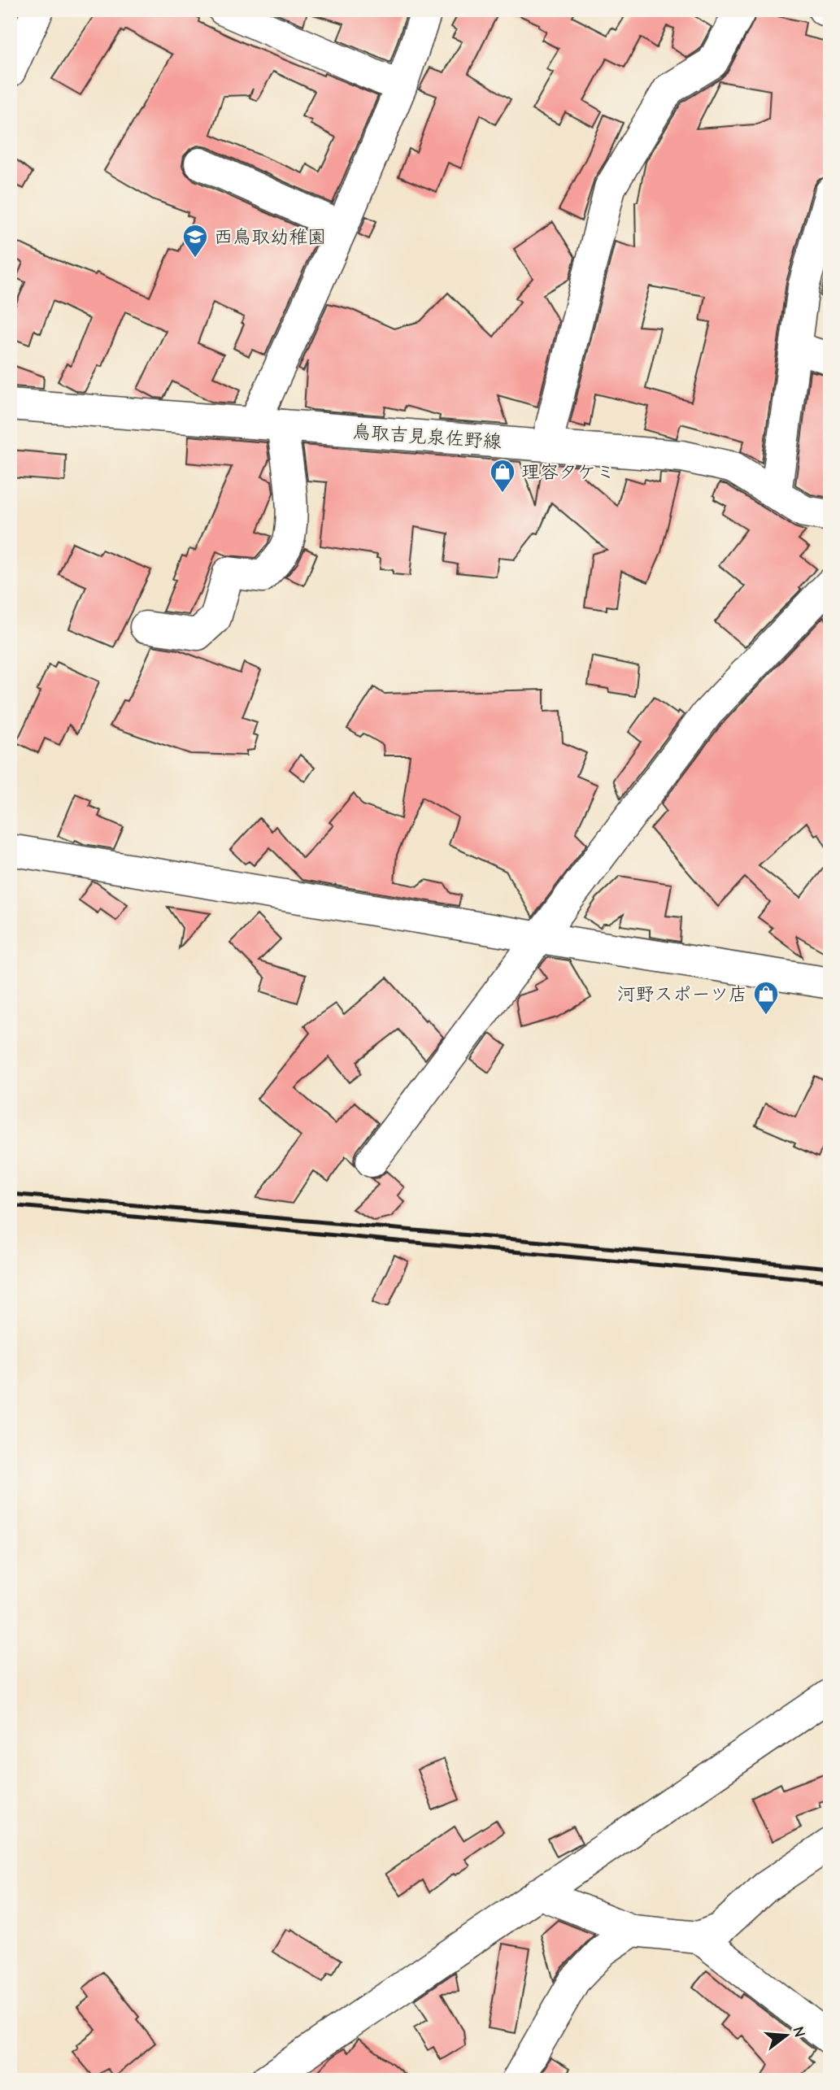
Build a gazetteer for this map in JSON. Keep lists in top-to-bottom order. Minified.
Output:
{"streets":{"street":["鳥取吉見泉佐野線"]},"places":{"school or university":["西鳥取幼稚園"],"shop":["理容タケミ","河野スポーツ店"]},"north":"right"}
